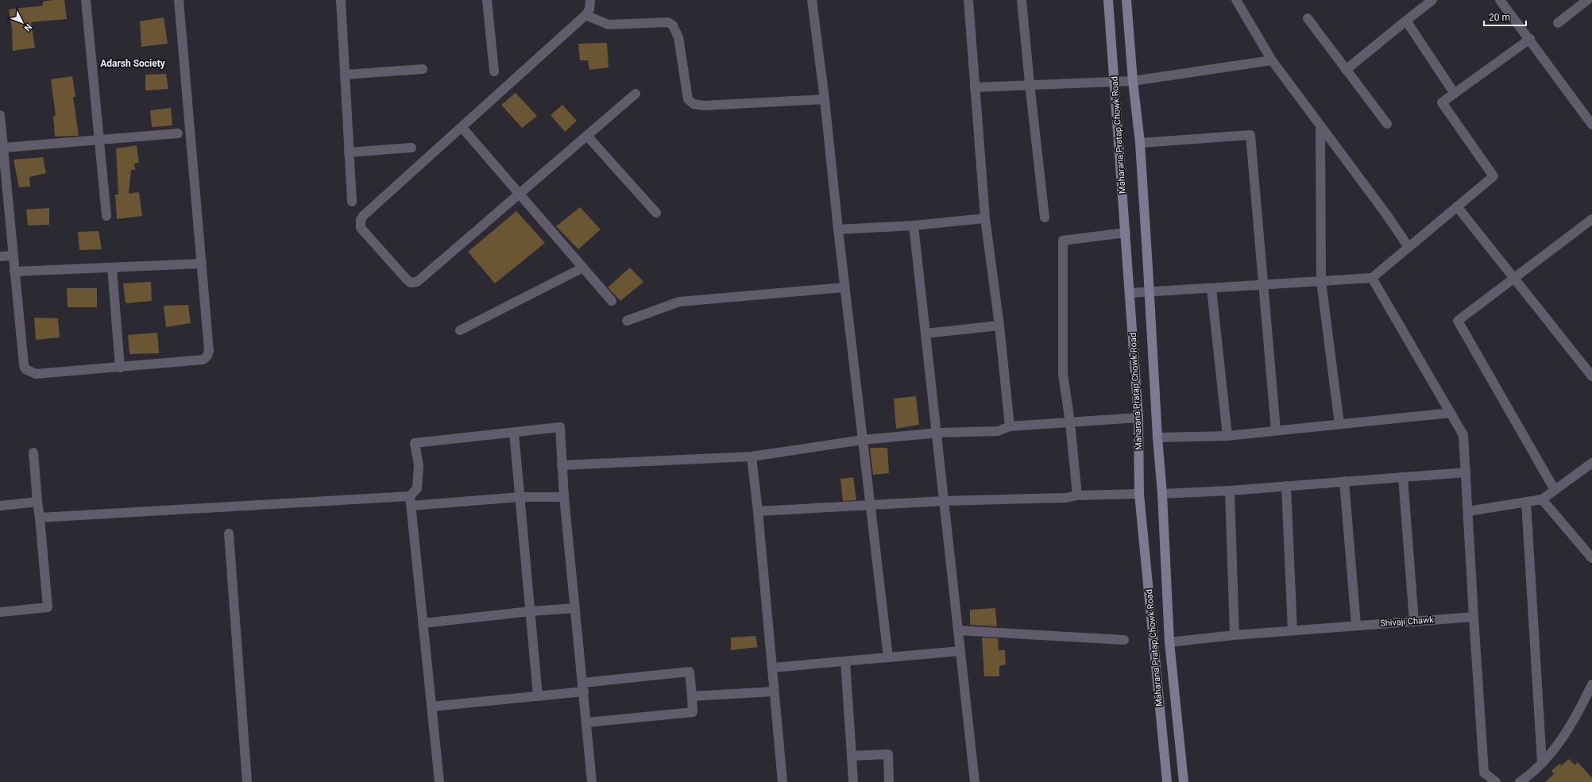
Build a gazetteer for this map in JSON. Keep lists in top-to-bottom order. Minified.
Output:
{"streets":{"main road":["Maharana Pratap Chowk Road"],"street":["Shivaji Chawk"]},"crossings":[["Maharana Pratap Chowk Road","Shivaji Chawk"]],"districts":["Adarsh Society"],"scale_bar":"20 m","north":"bottom right"}
